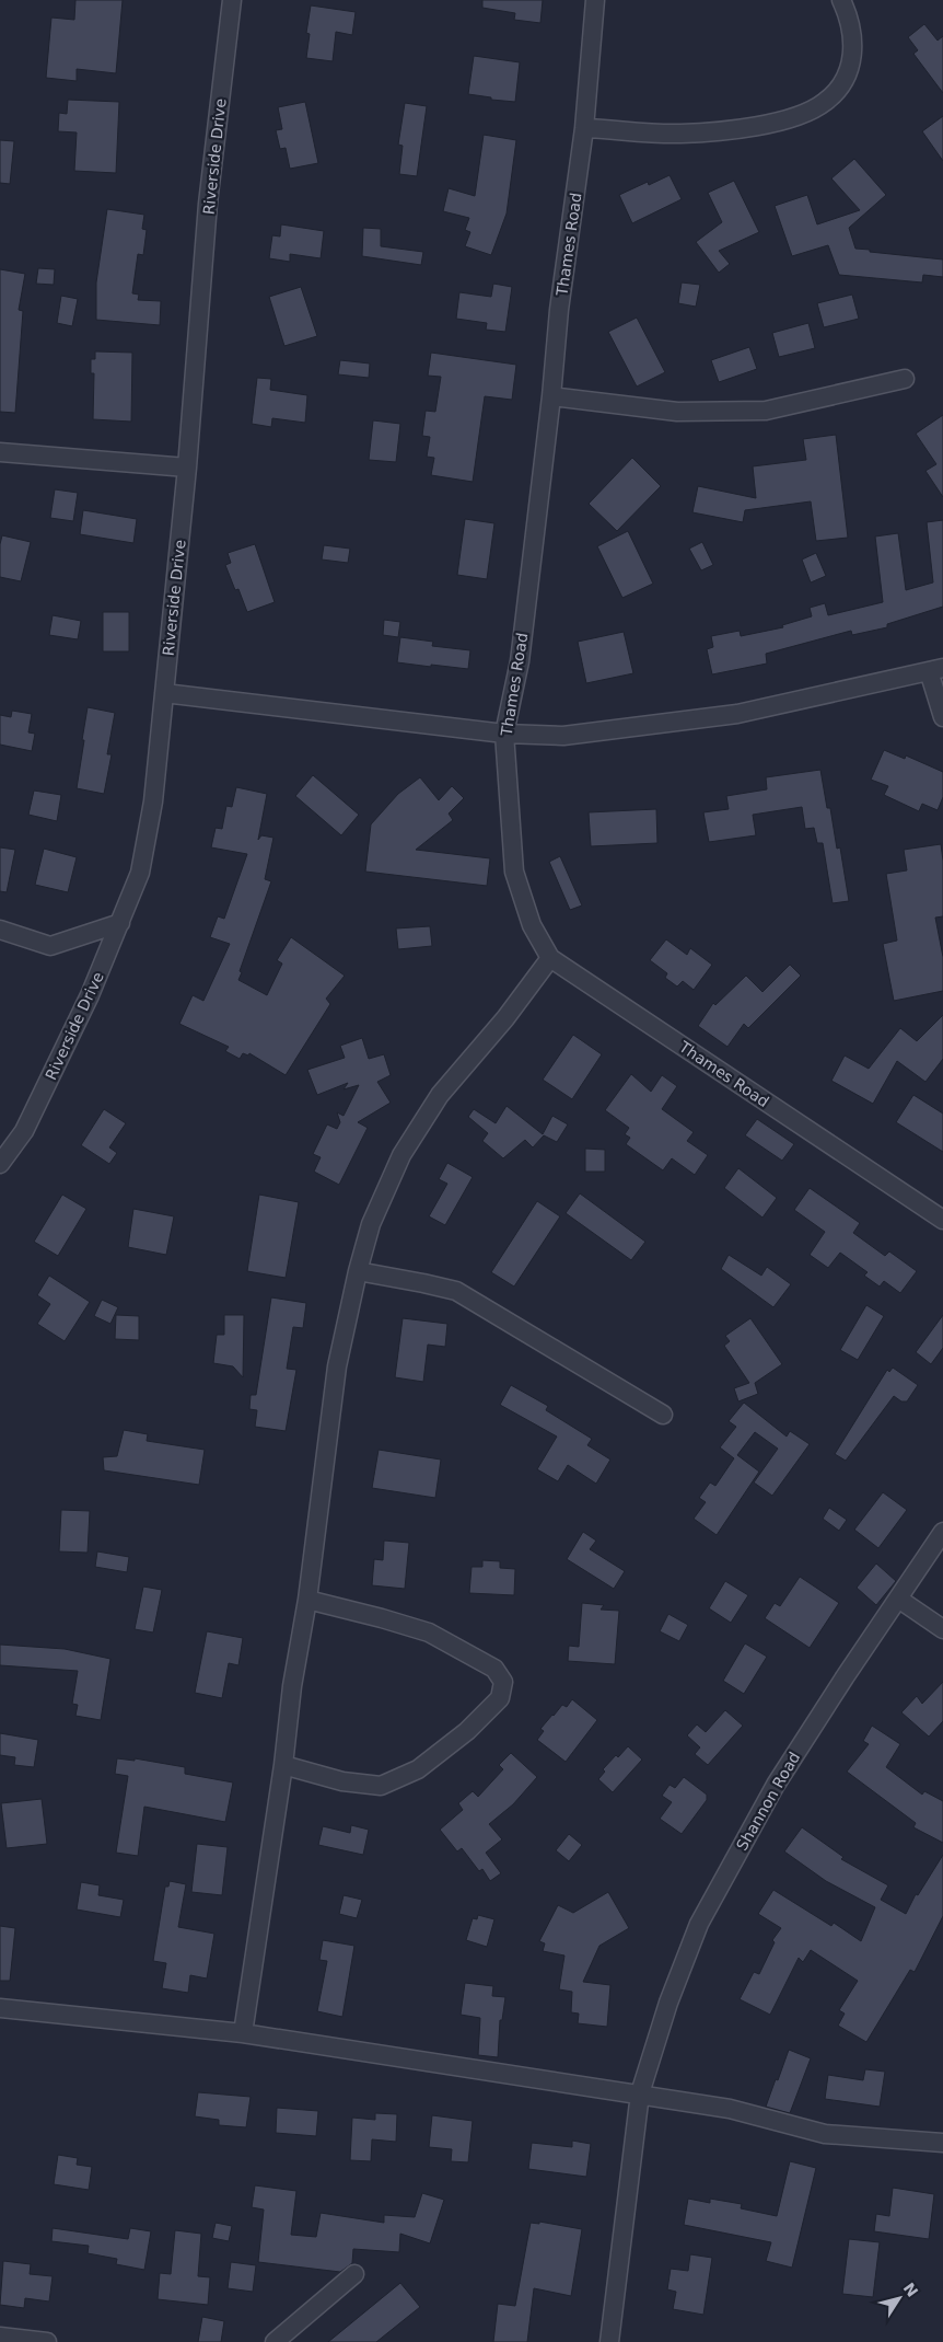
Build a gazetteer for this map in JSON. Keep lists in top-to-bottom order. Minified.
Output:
{"streets":{"street":["Riverside Drive","Thames Road","Shannon Road"]},"north":"top right"}
